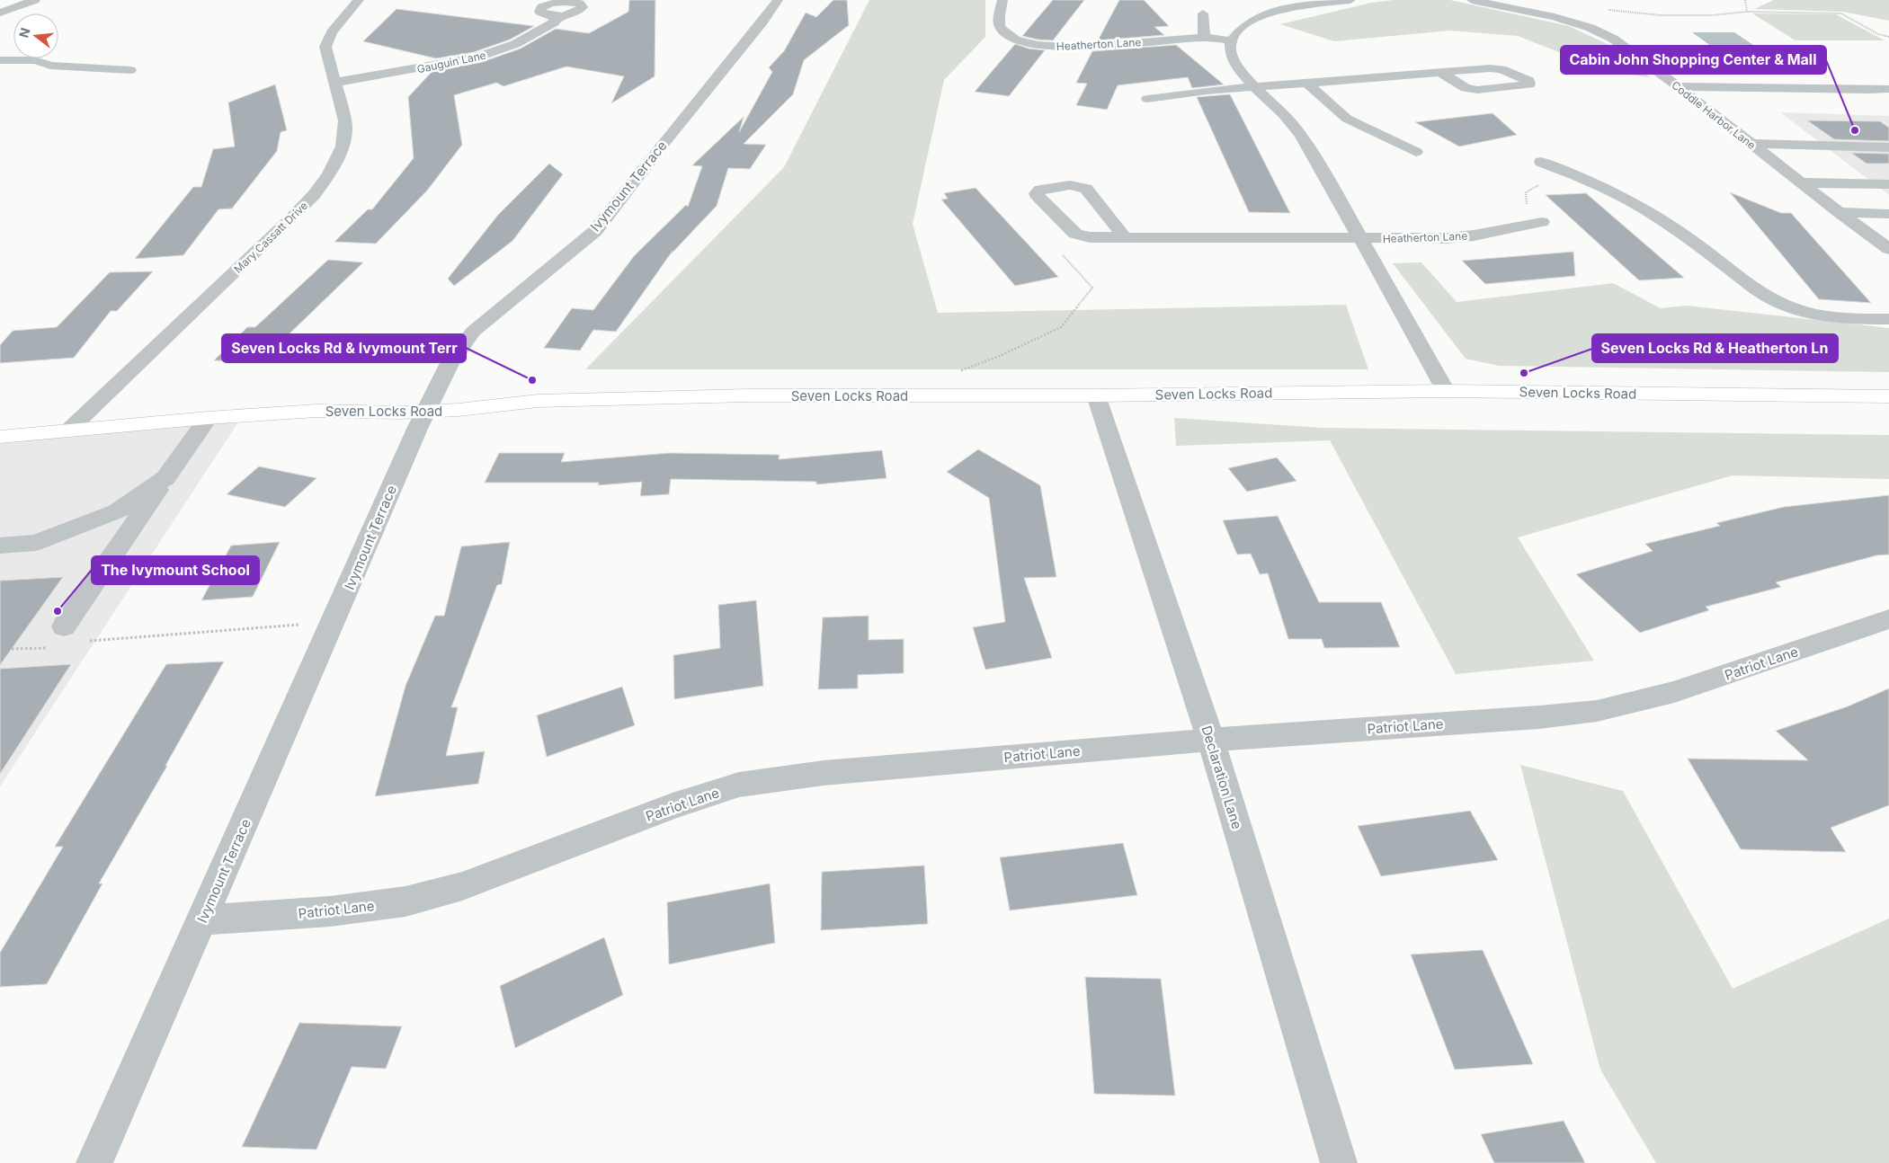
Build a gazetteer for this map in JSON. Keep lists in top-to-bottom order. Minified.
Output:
{"streets":{"main road":["Seven Locks Road"],"street":["Heatherton Lane","Gauguin Lane","Coddle Harbor Lane","Ivymount Terrace","Mary Cassatt Drive","Patriot Lane","Declaration Lane"]},"crossings":[["Heatherton Lane","Seven Locks Road"],["Gauguin Lane","Mary Cassatt Drive"],["Ivymount Terrace","Seven Locks Road"],["Ivymount Terrace","Patriot Lane"],["Seven Locks Road","Declaration Lane"],["Patriot Lane","Declaration Lane"]],"places":["Cabin John Shopping Center & Mall","Seven Locks Rd & Heatherton Ln","Seven Locks Rd & Ivymount Terr","The Ivymount School"],"north":"left"}
